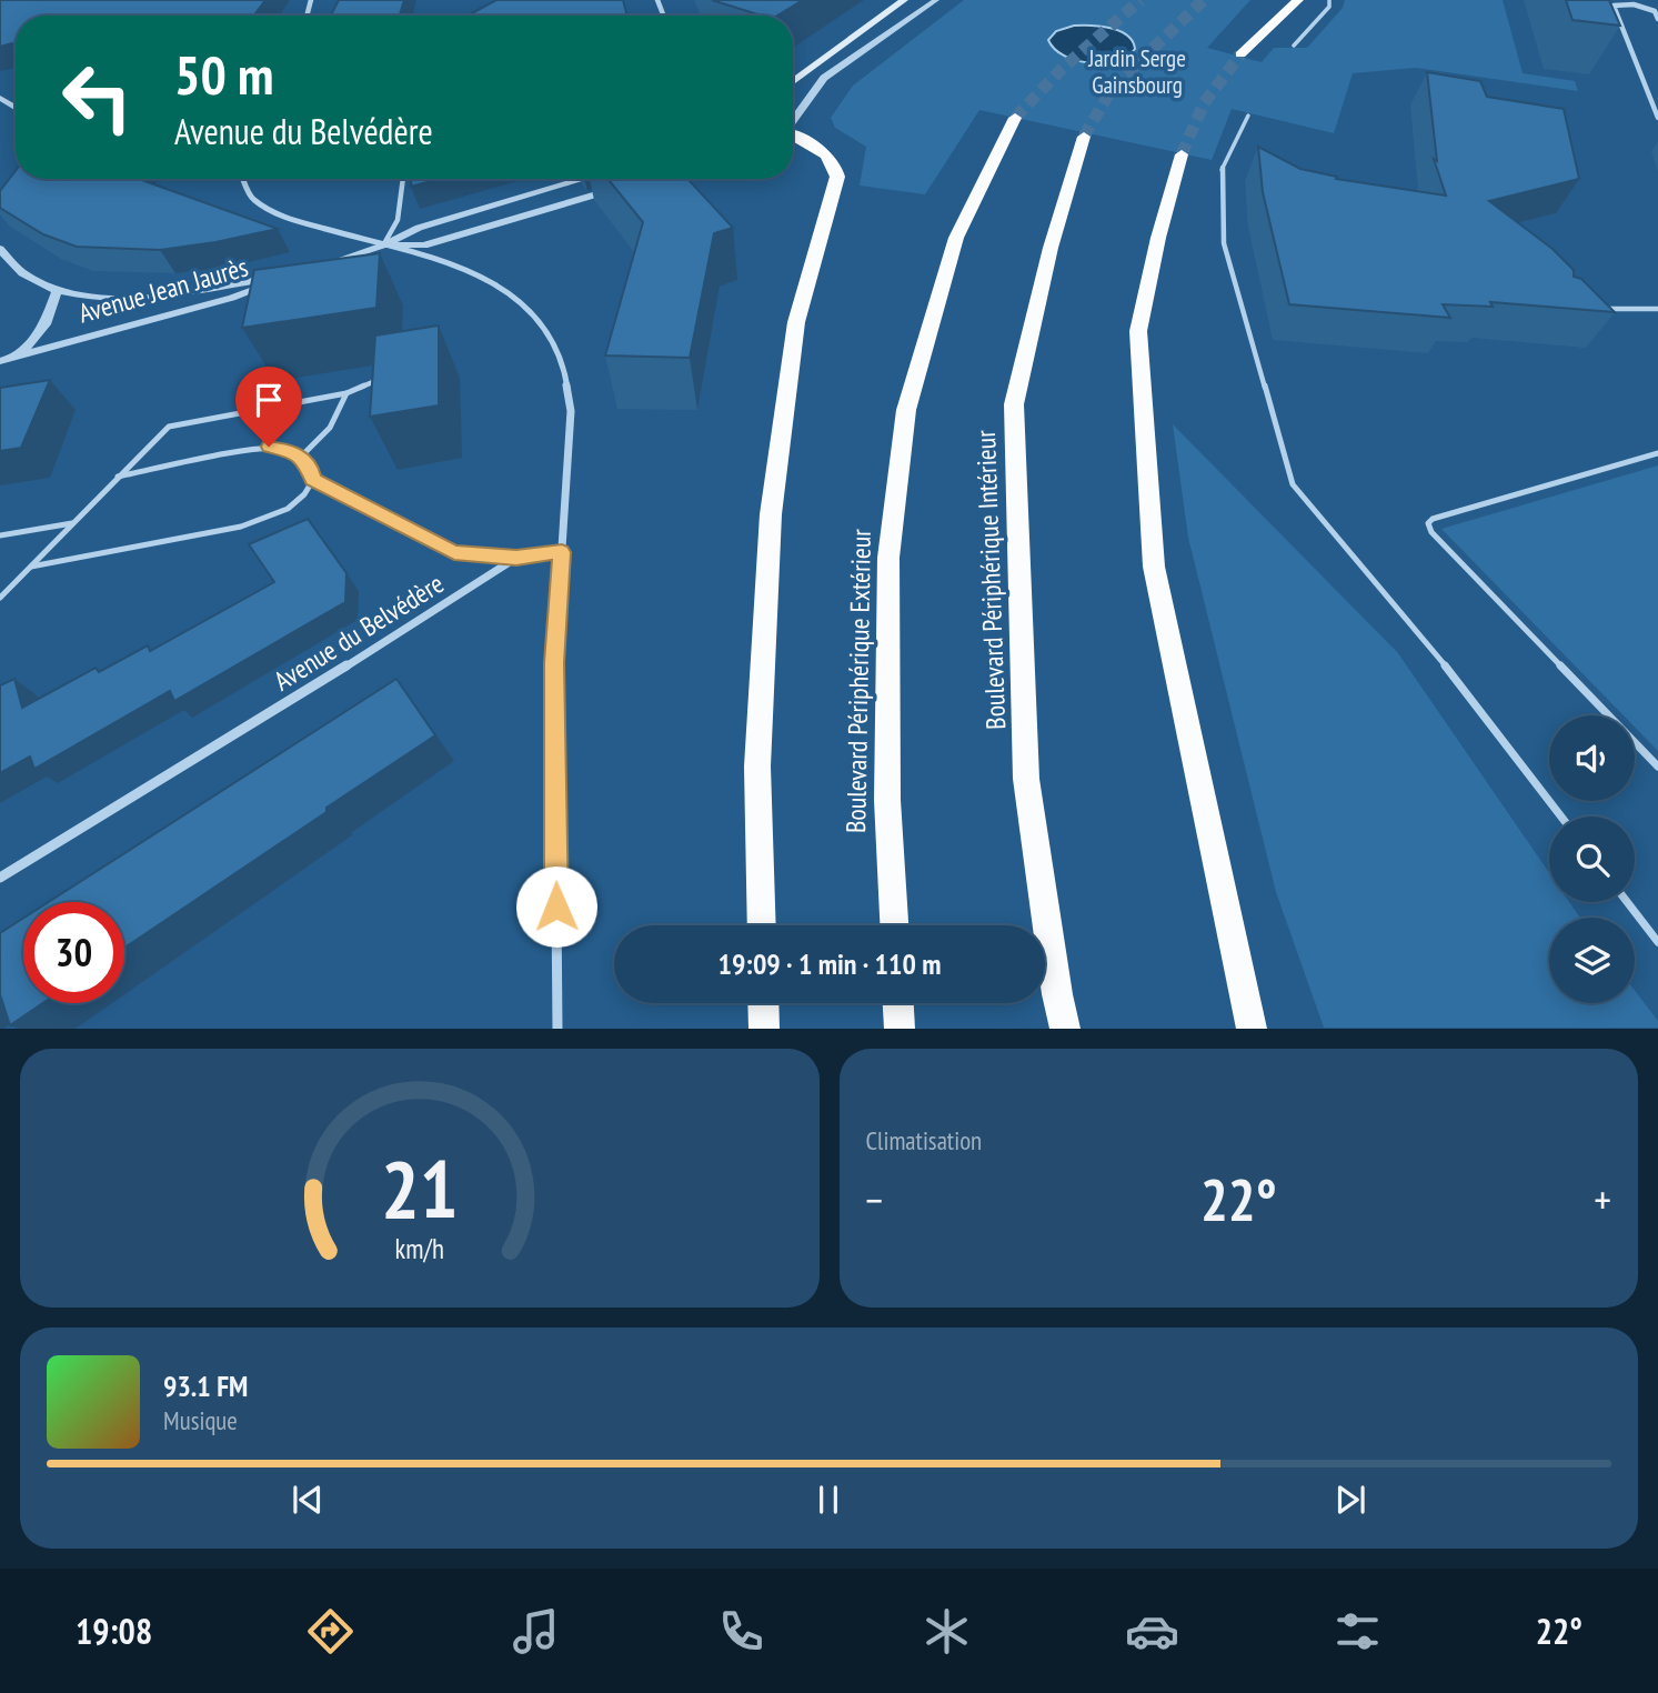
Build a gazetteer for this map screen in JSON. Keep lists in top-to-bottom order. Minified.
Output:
{"streets":{"highway":["Boulevard Périphérique Intérieur","Boulevard Périphérique Extérieur"],"street":["Avenue Jean Jaurès","Avenue du Belvédère"]},"parks":["Jardin Serge Gainsbourg"],"page":{"turn":["50 m","Avenue du Belvédère"],"limit":"30","trip":"19:09 · 1 min · 110 m","tile":"Climatisation","heat":["−","22°","+"],"song":["93.1 FM","Musique"],"tabs":["19:08","22°"],"gauge":["21","km/h"]}}
